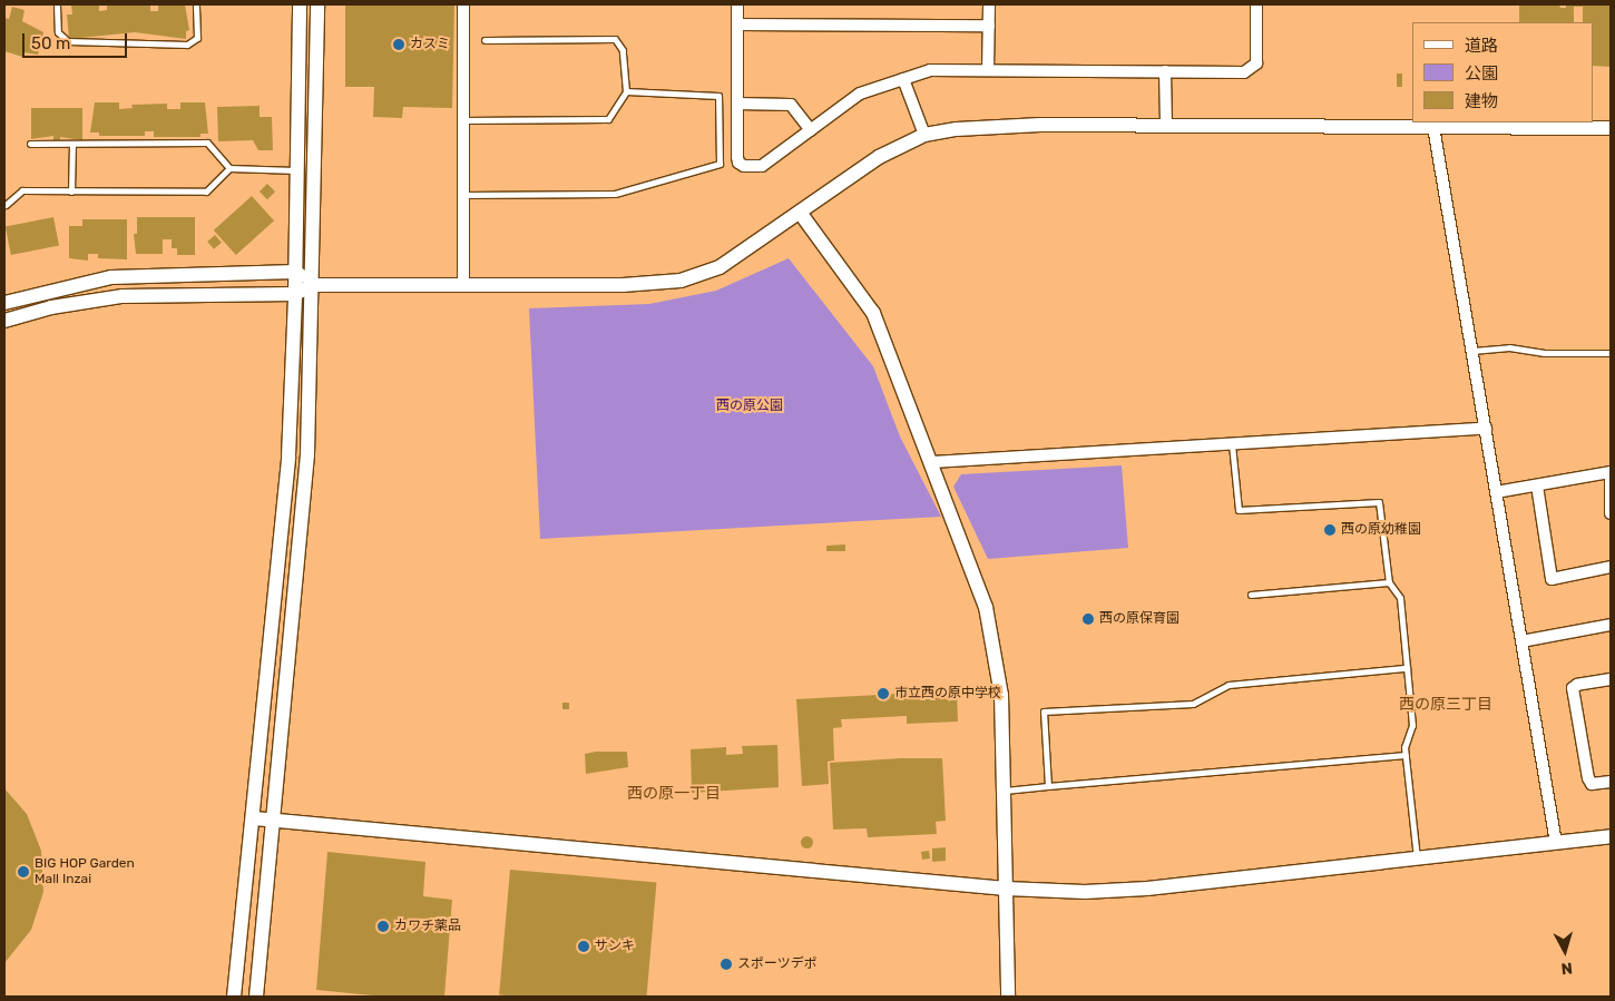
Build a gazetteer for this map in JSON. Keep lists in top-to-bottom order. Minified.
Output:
{"districts":["西の原三丁目","西の原一丁目"],"parks":["西の原公園"],"places":["カスミ","西の原幼稚園","西の原保育園","市立西の原中学校","BIG HOP Garden Mall Inzai","カワチ薬品","サンキ","スポーツデポ"],"legend":["道路","公園","建物"],"scale_bar":"50 m","north":"bottom"}
